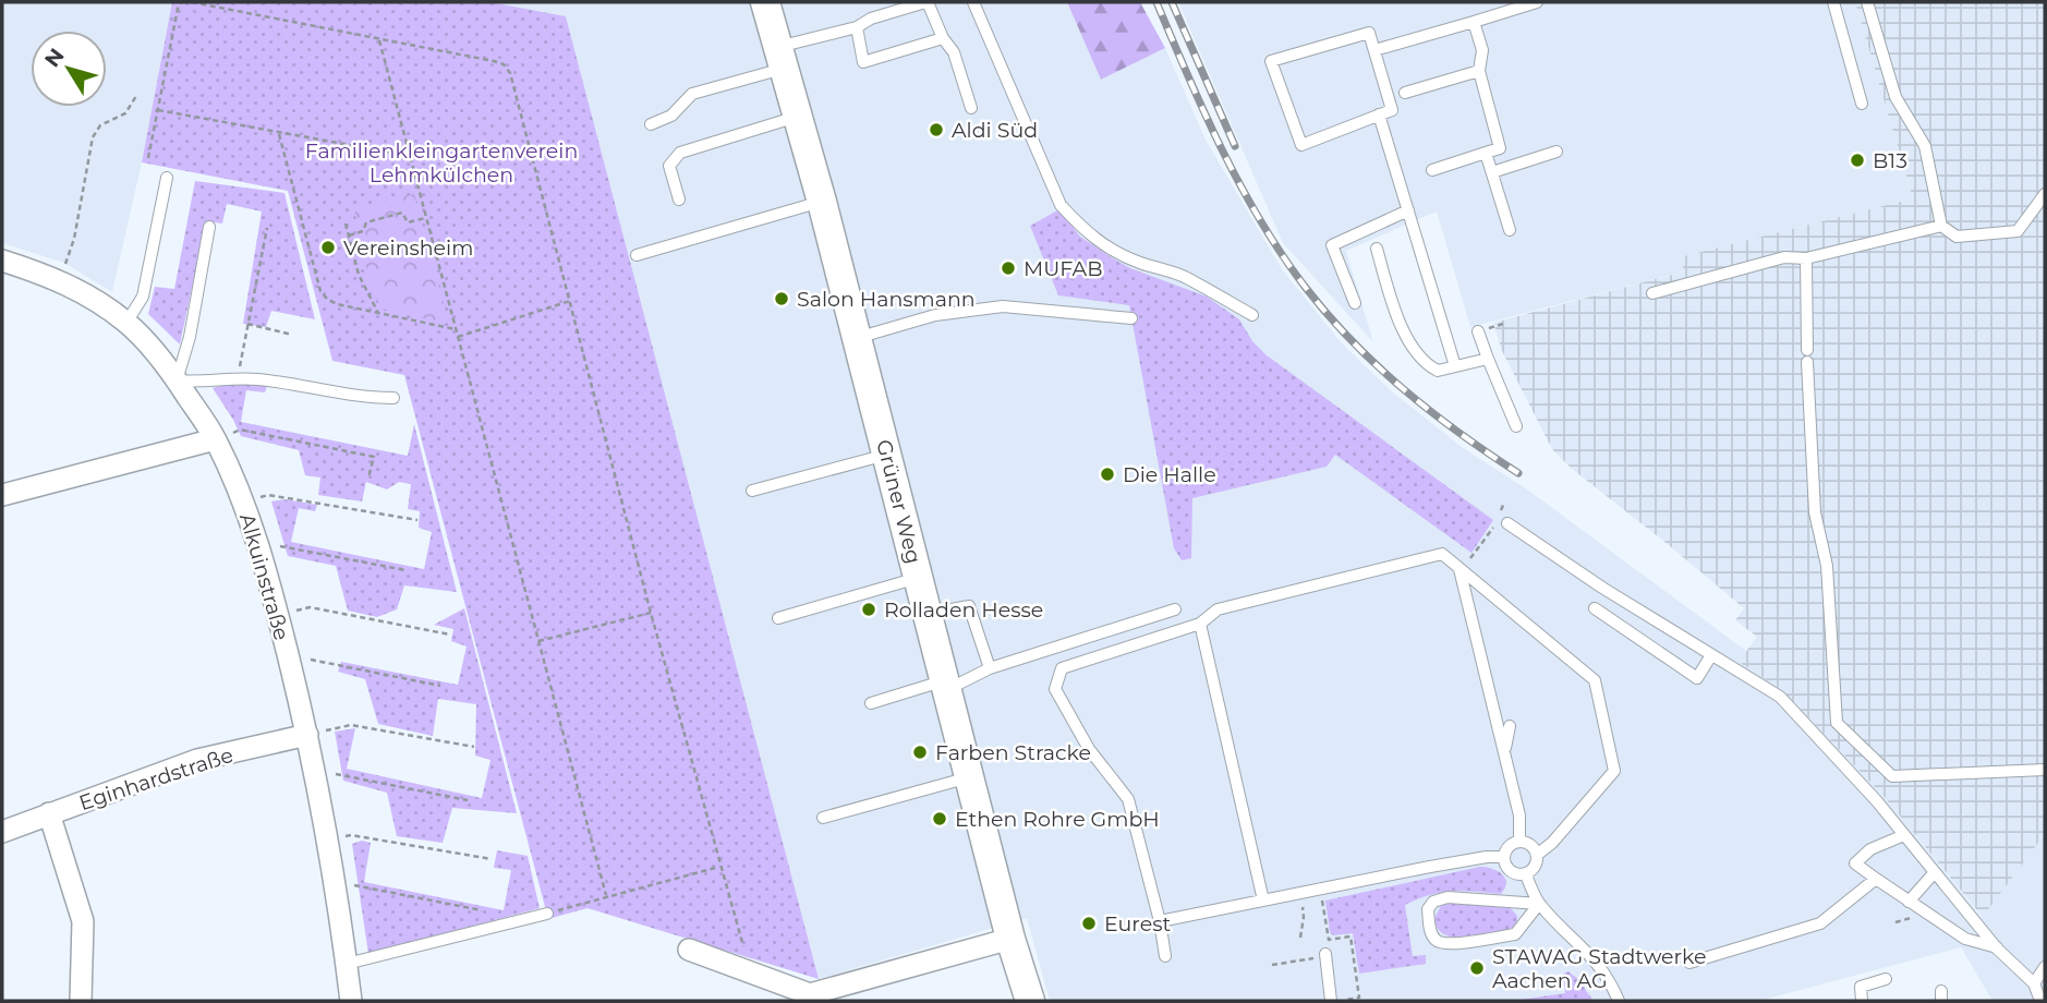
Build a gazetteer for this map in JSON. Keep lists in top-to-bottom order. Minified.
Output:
{"streets":{"street":["Grüner Weg","Alkuinstraße","Eginhardstraße"]},"crossings":[["Alkuinstraße","Eginhardstraße"]],"parks":["Familienkleingartenverein Lehmkülchen"],"places":["Aldi Süd","B13","Vereinsheim","MUFAB","Salon Hansmann","Die Halle","Rolladen Hesse","Farben Stracke","Ethen Rohre GmbH","Eurest","STAWAG Stadtwerke Aachen AG"],"north":"top left"}
